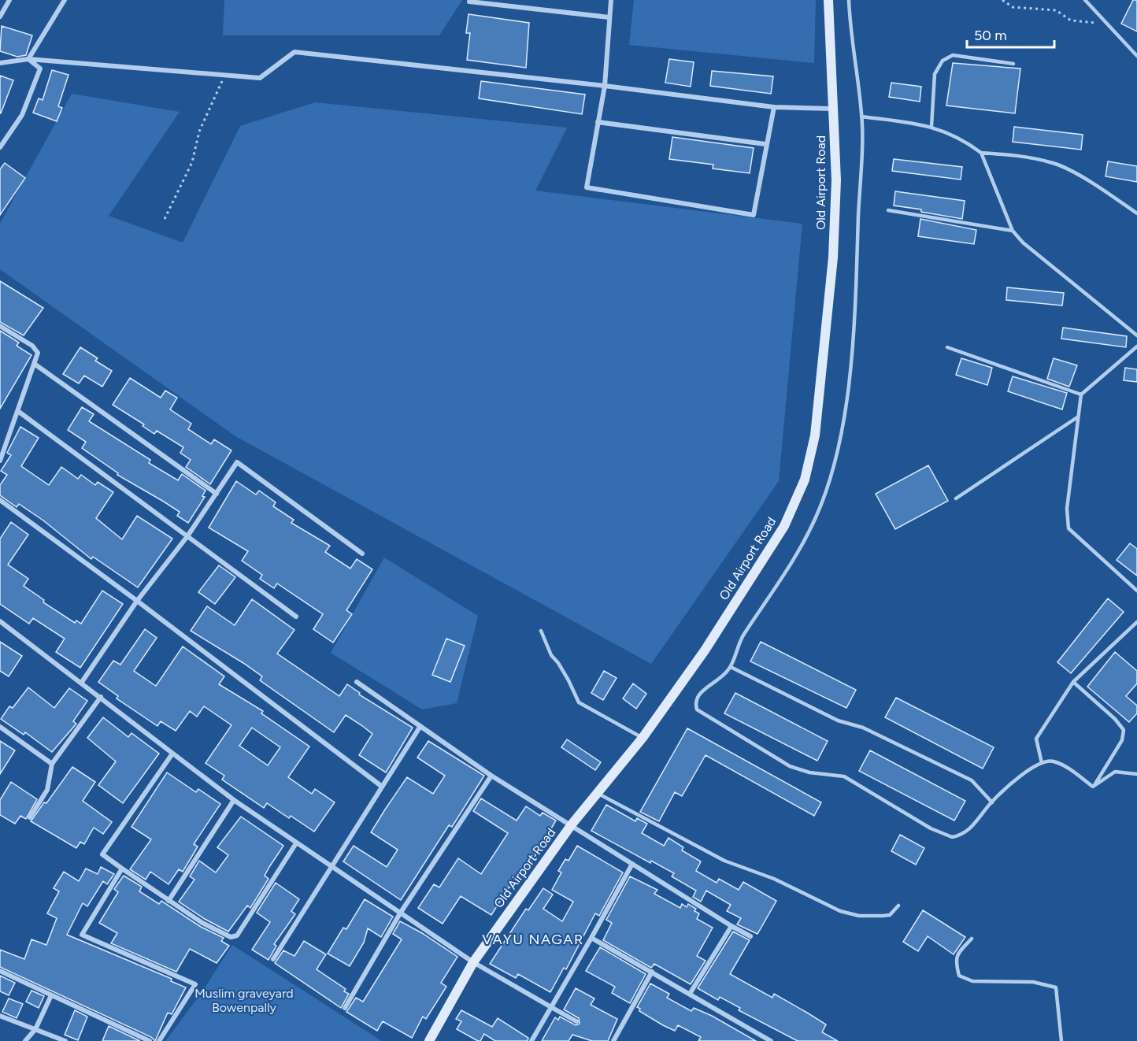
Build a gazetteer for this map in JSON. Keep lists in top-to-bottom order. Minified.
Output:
{"streets":{"main road":["Old Airport Road"]},"districts":["VAYU NAGAR"],"parks":["Muslim graveyard Bowenpally"],"scale_bar":"50 m"}
